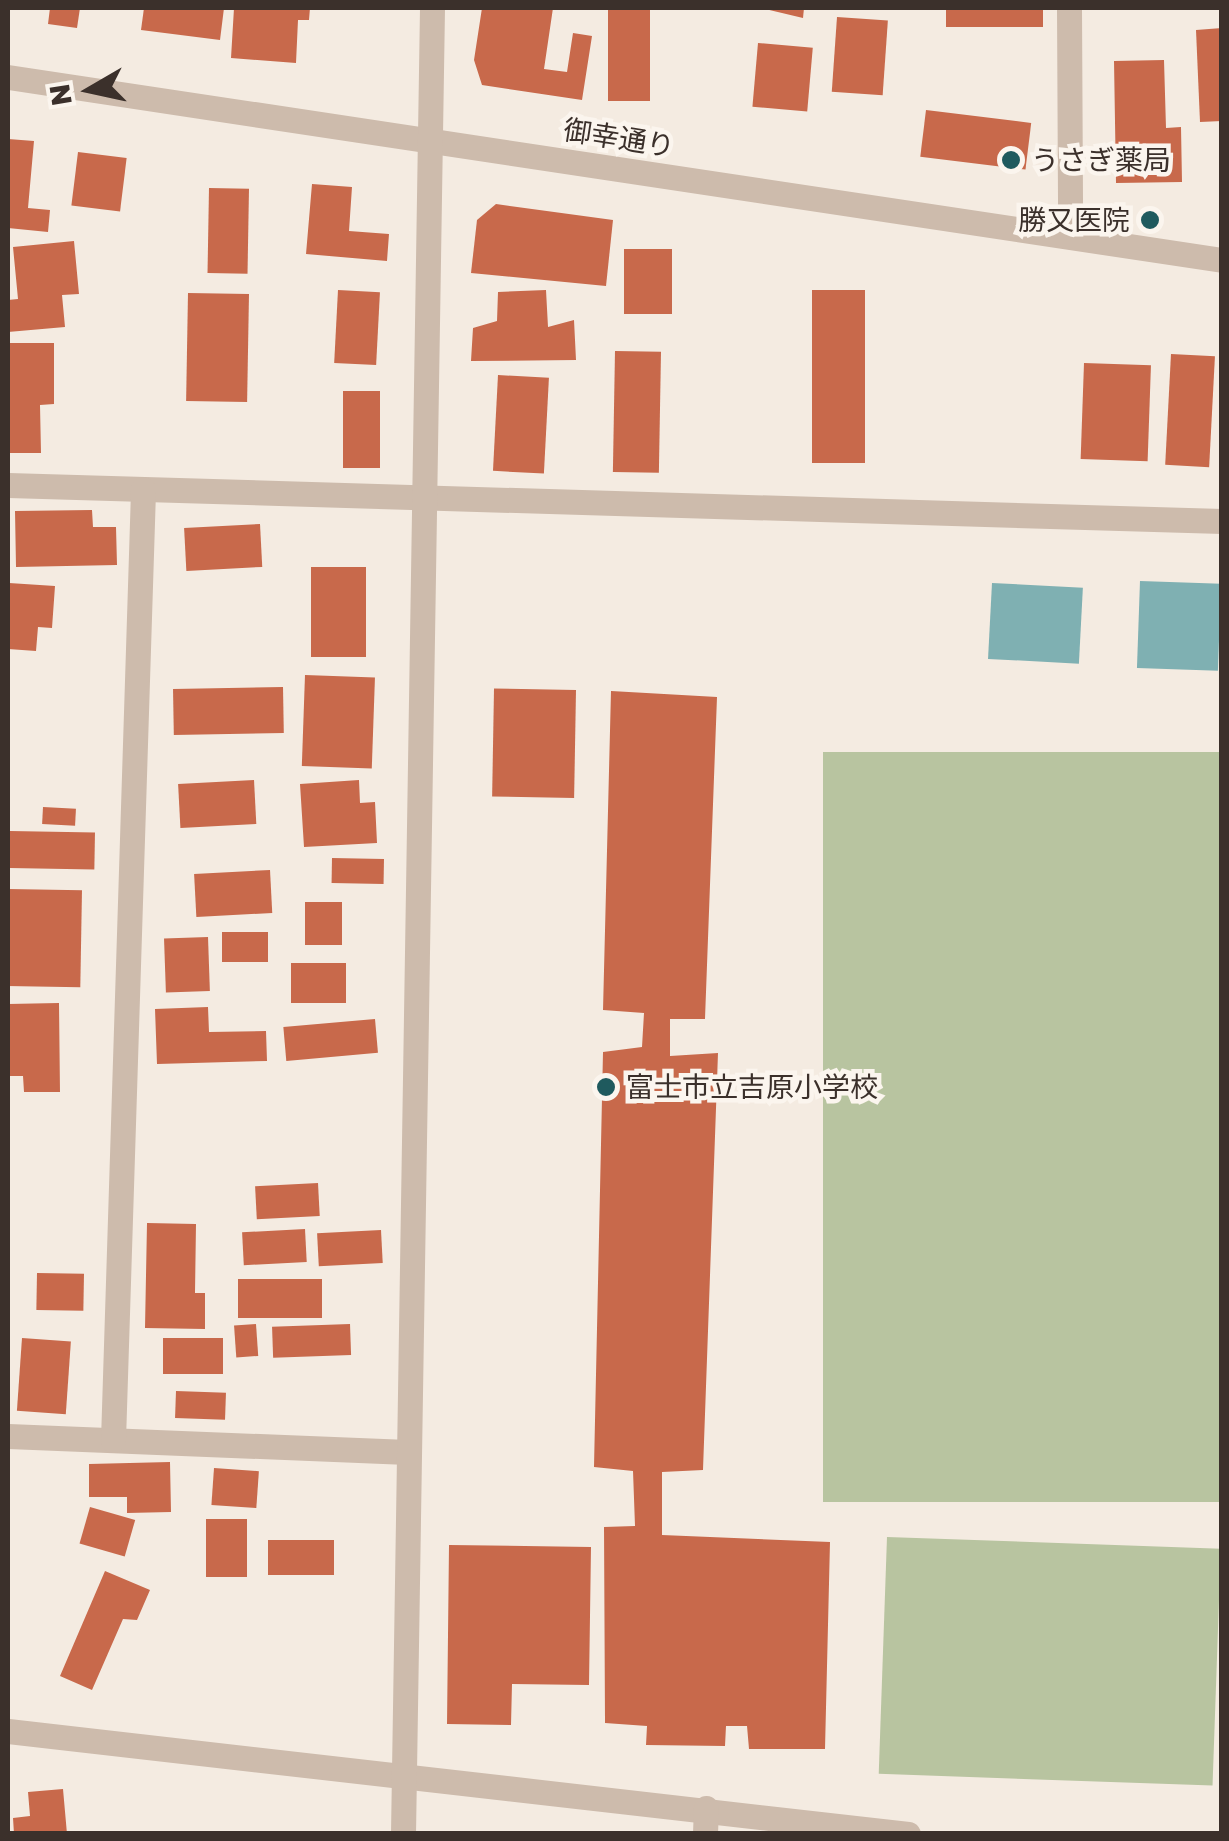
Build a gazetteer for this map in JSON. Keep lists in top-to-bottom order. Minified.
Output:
{"streets":{"street":["御幸通り"]},"places":["うさぎ薬局","勝又医院","富士市立吉原小学校"],"north":"left"}
